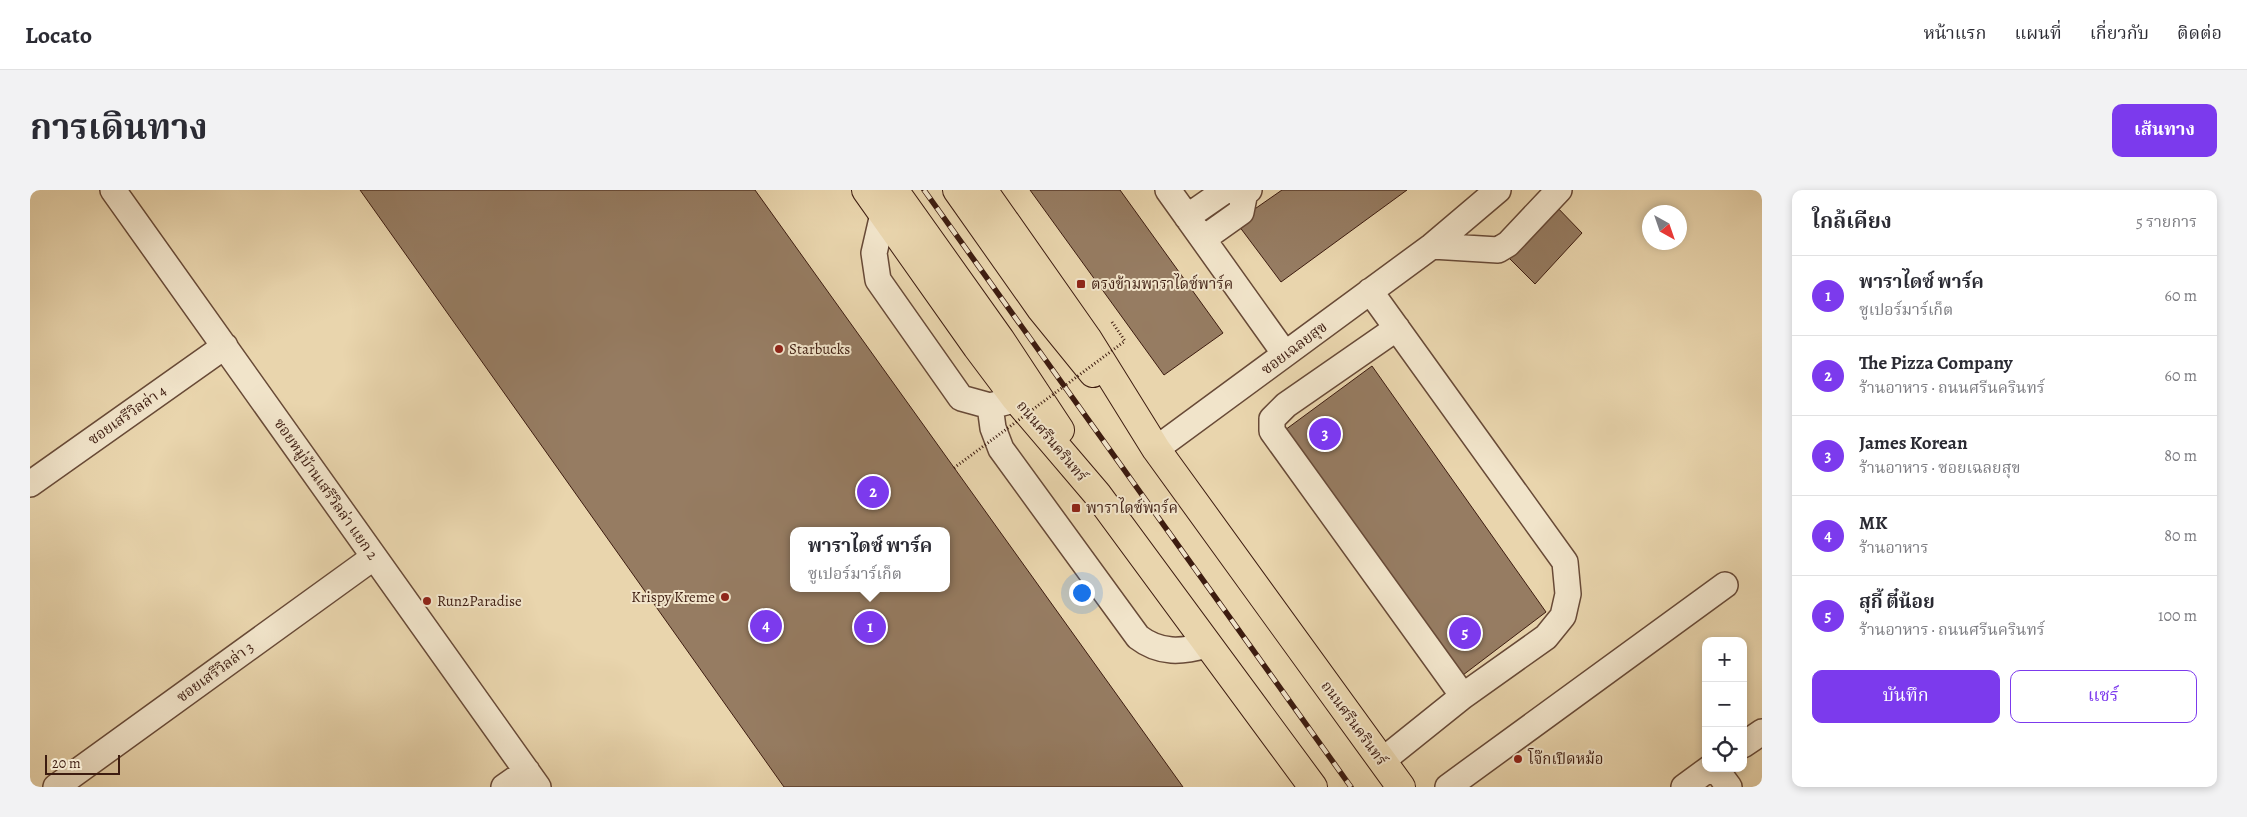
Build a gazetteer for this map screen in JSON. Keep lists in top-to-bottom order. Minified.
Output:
{"streets":{"main road":["ถนนศรีนครินทร์"],"street":["ซอยเฉลยสุข","ซอยเสรีวิลล่า 4","ซอยหมู่บ้านเสรีวิลล่า แยก 2","ซอยเสรีวิลล่า 3"]},"crossings":[["ซอยเฉลยสุข","ถนนศรีนครินทร์"],["ซอยเสรีวิลล่า 4","ซอยหมู่บ้านเสรีวิลล่า แยก 2"],["ซอยหมู่บ้านเสรีวิลล่า แยก 2","ซอยเสรีวิลล่า 3"]],"places":{"transit":["ตรงข้ามพาราไดซ์พาร์ค","พาราไดซ์พาร์ค"],"other":["Starbucks","Krispy Kreme","Run2Paradise","โจ๊กเปิดหม้อ"]},"scale_bar":"20 m","north":"bottom right","page":{"header":"Locato","nav":["หน้าแรก","แผนที่","เกี่ยวกับ","ติดต่อ"],"title":"การเดินทาง","buttons":["เส้นทาง",["บันทึก","แชร์"]],"heading":["ใกล้เคียง","5 รายการ"],"list":[{"mark":"1","name":"พาราไดซ์ พาร์ค","note":"ซูเปอร์มาร์เก็ต","value":"60 m"},{"mark":"2","name":"The Pizza Company","note":"ร้านอาหาร · ถนนศรีนครินทร์","value":"60 m"},{"mark":"3","name":"James Korean","note":"ร้านอาหาร · ซอยเฉลยสุข","value":"80 m"},{"mark":"4","name":"MK","note":"ร้านอาหาร","value":"80 m"},{"mark":"5","name":"สุกี้ ตี๋น้อย","note":"ร้านอาหาร · ถนนศรีนครินทร์","value":"100 m"}],"pins":["3","2","4","1","5"],"popup":["พาราไดซ์ พาร์ค","ซูเปอร์มาร์เก็ต"],"map_buttons":["+","−"],"scale":"20 m"}}
